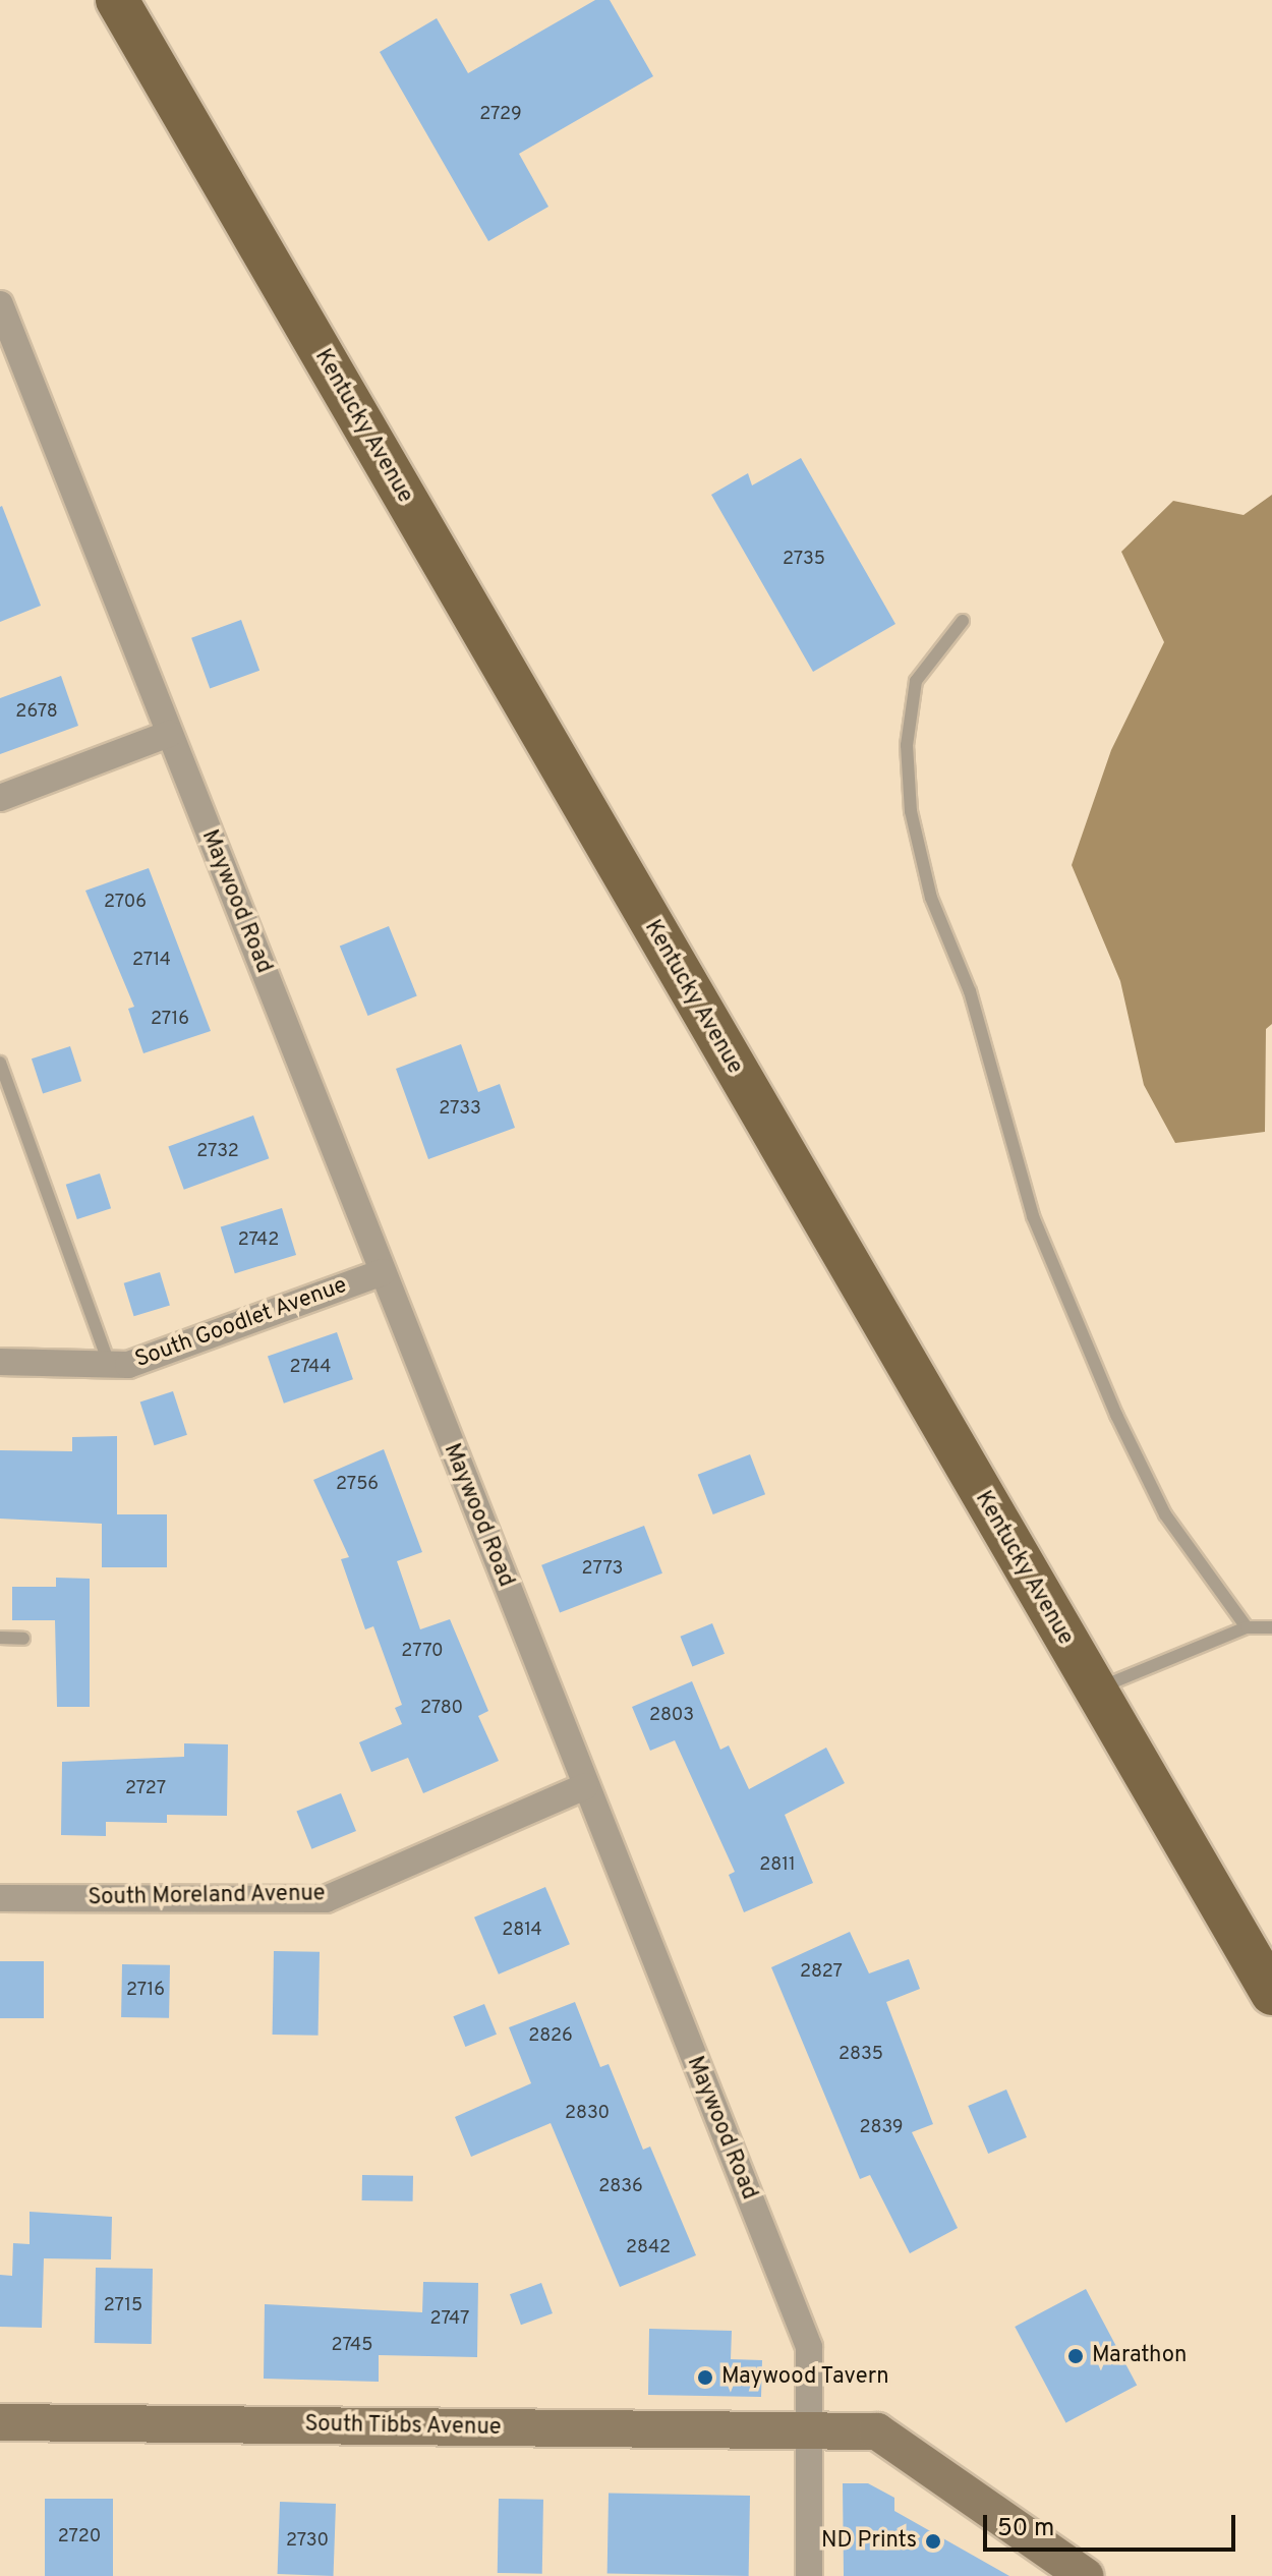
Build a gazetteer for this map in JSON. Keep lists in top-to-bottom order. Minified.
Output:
{"streets":{"main road":["Kentucky Avenue","South Tibbs Avenue"],"street":["Maywood Road","South Goodlet Avenue","South Moreland Avenue"]},"crossings":[["Maywood Road","South Goodlet Avenue"],["Maywood Road","South Moreland Avenue"],["Maywood Road","South Tibbs Avenue"]],"places":["Marathon","Maywood Tavern","ND Prints"],"house_numbers":["2729","2735","2678","2706","2714","2716","2733","2732","2742","2744","2756","2773","2770","2780","2803","2727","2811","2814","2827","2716","2826","2835","2830","2839","2836","2842","2715","2747","2745","2720","2730"],"scale_bar":"50 m"}
